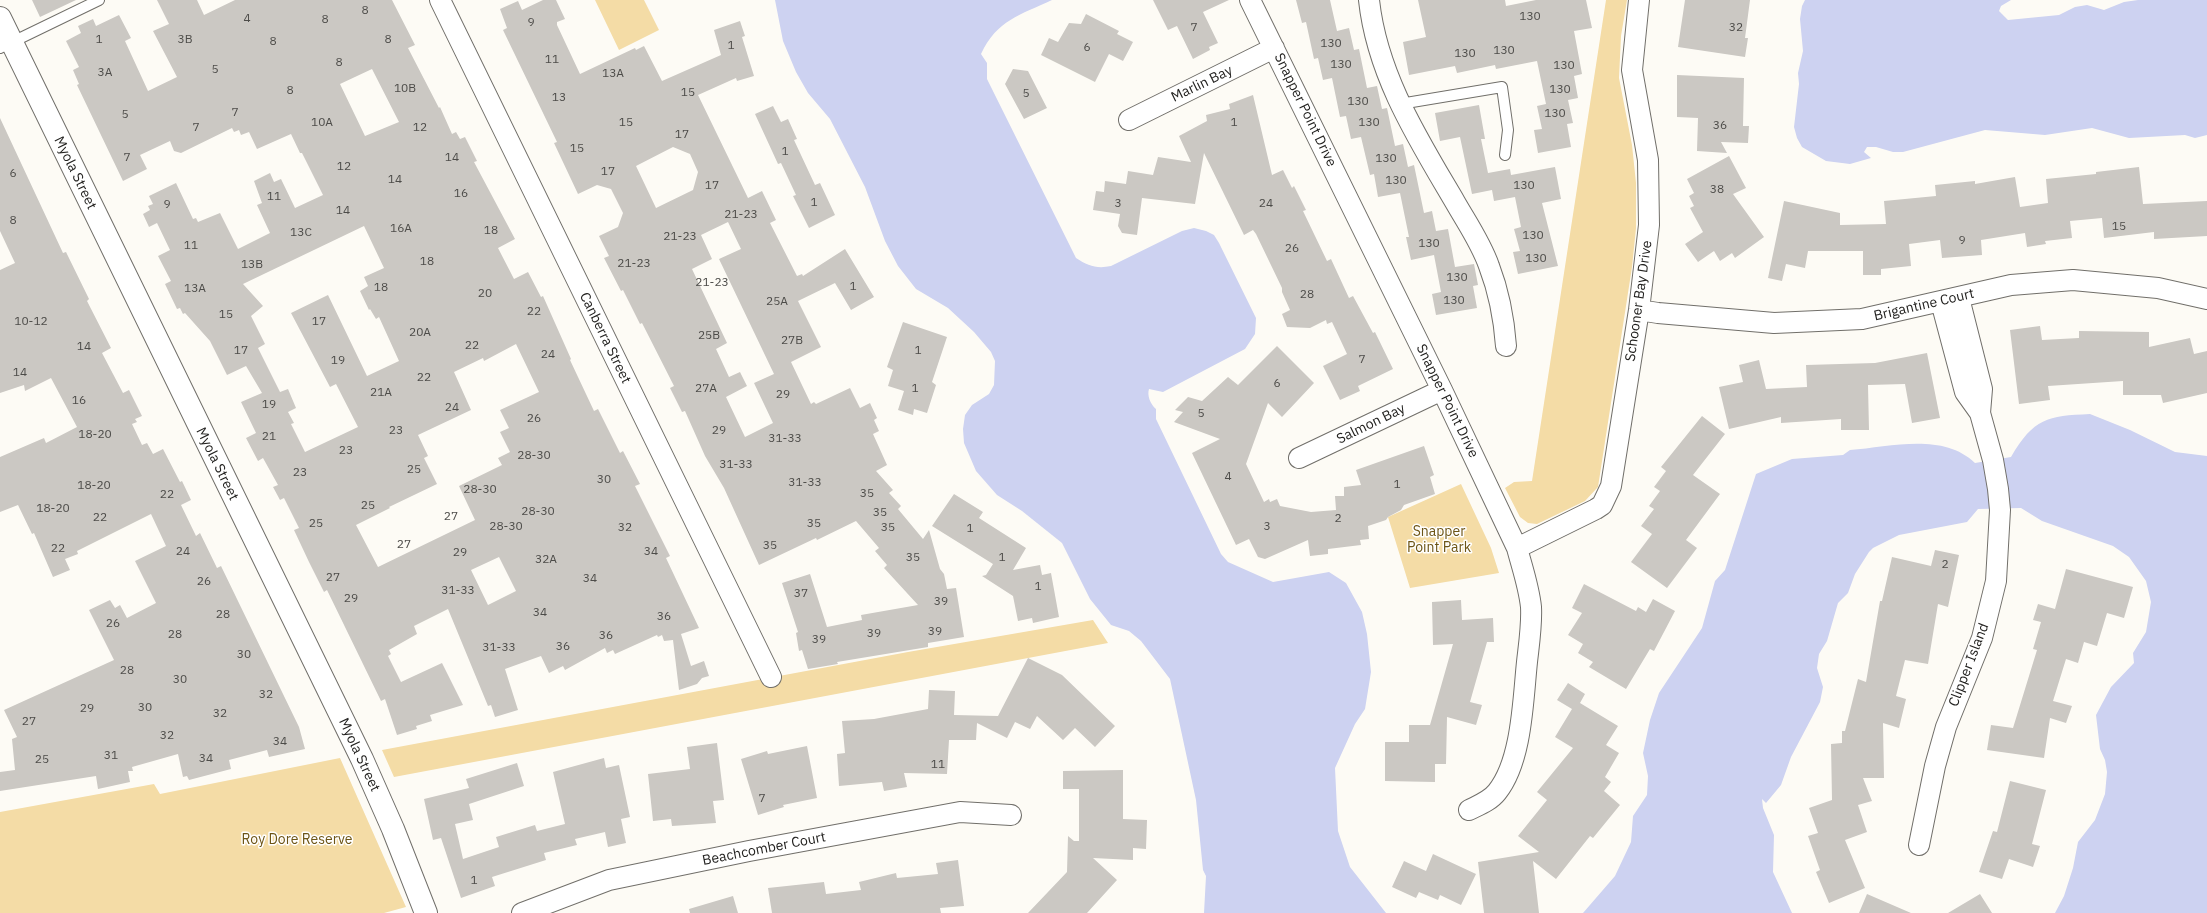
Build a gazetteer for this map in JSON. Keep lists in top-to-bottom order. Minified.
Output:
{"streets":{"street":["Marlin Bay","Snapper Point Drive","Myola Street","Schooner Bay Drive","Brigantine Court","Canberra Street","Salmon Bay","Clipper Island","Beachcomber Court"]},"crossings":[["Marlin Bay","Snapper Point Drive"],["Snapper Point Drive","Schooner Bay Drive"],["Snapper Point Drive","Salmon Bay"],["Schooner Bay Drive","Brigantine Court"],["Brigantine Court","Clipper Island"]],"parks":["Snapper Point Park","Roy Dore Reserve"],"house_numbers":["8","130","4","8","9","7","32","1","3B","8","8","130","1","6","130","130","11","8","130","130","5","3A","13A","10B","130","8","15","5","13","130","7","130","5","10A","15","1","130","36","7","12","17","15","1","7","14","130","12","17","6","14","130","17","130","38","16","11","1","3","24","9","14","21-23","8","15","16A","18","13C","130","21-23","9","130","11","26","130","18","21-23","13B","130","21-23","1","18","13A","20","28","130","25A","22","15","10-12","17","20A","25B","27B","22","14","17","1","24","7","19","14","22","6","27A","1","21A","29","16","19","24","5","26","23","29","18-20","21","31-33","23","28-30","31-33","25","23","4","30","31-33","1","18-20","28-30","35","22","25","18-20","28-30","35","27","22","2","25","35","28-30","3","32","35","1","27","35","22","24","34","29","35","1","32A","2","27","34","26","1","31-33","37","29","39","34","28","36","26","39","39","28","36","39","36","31-33","30","28","30","32","30","29","32","27","32","34","31","34","25","11","7","1"]}
